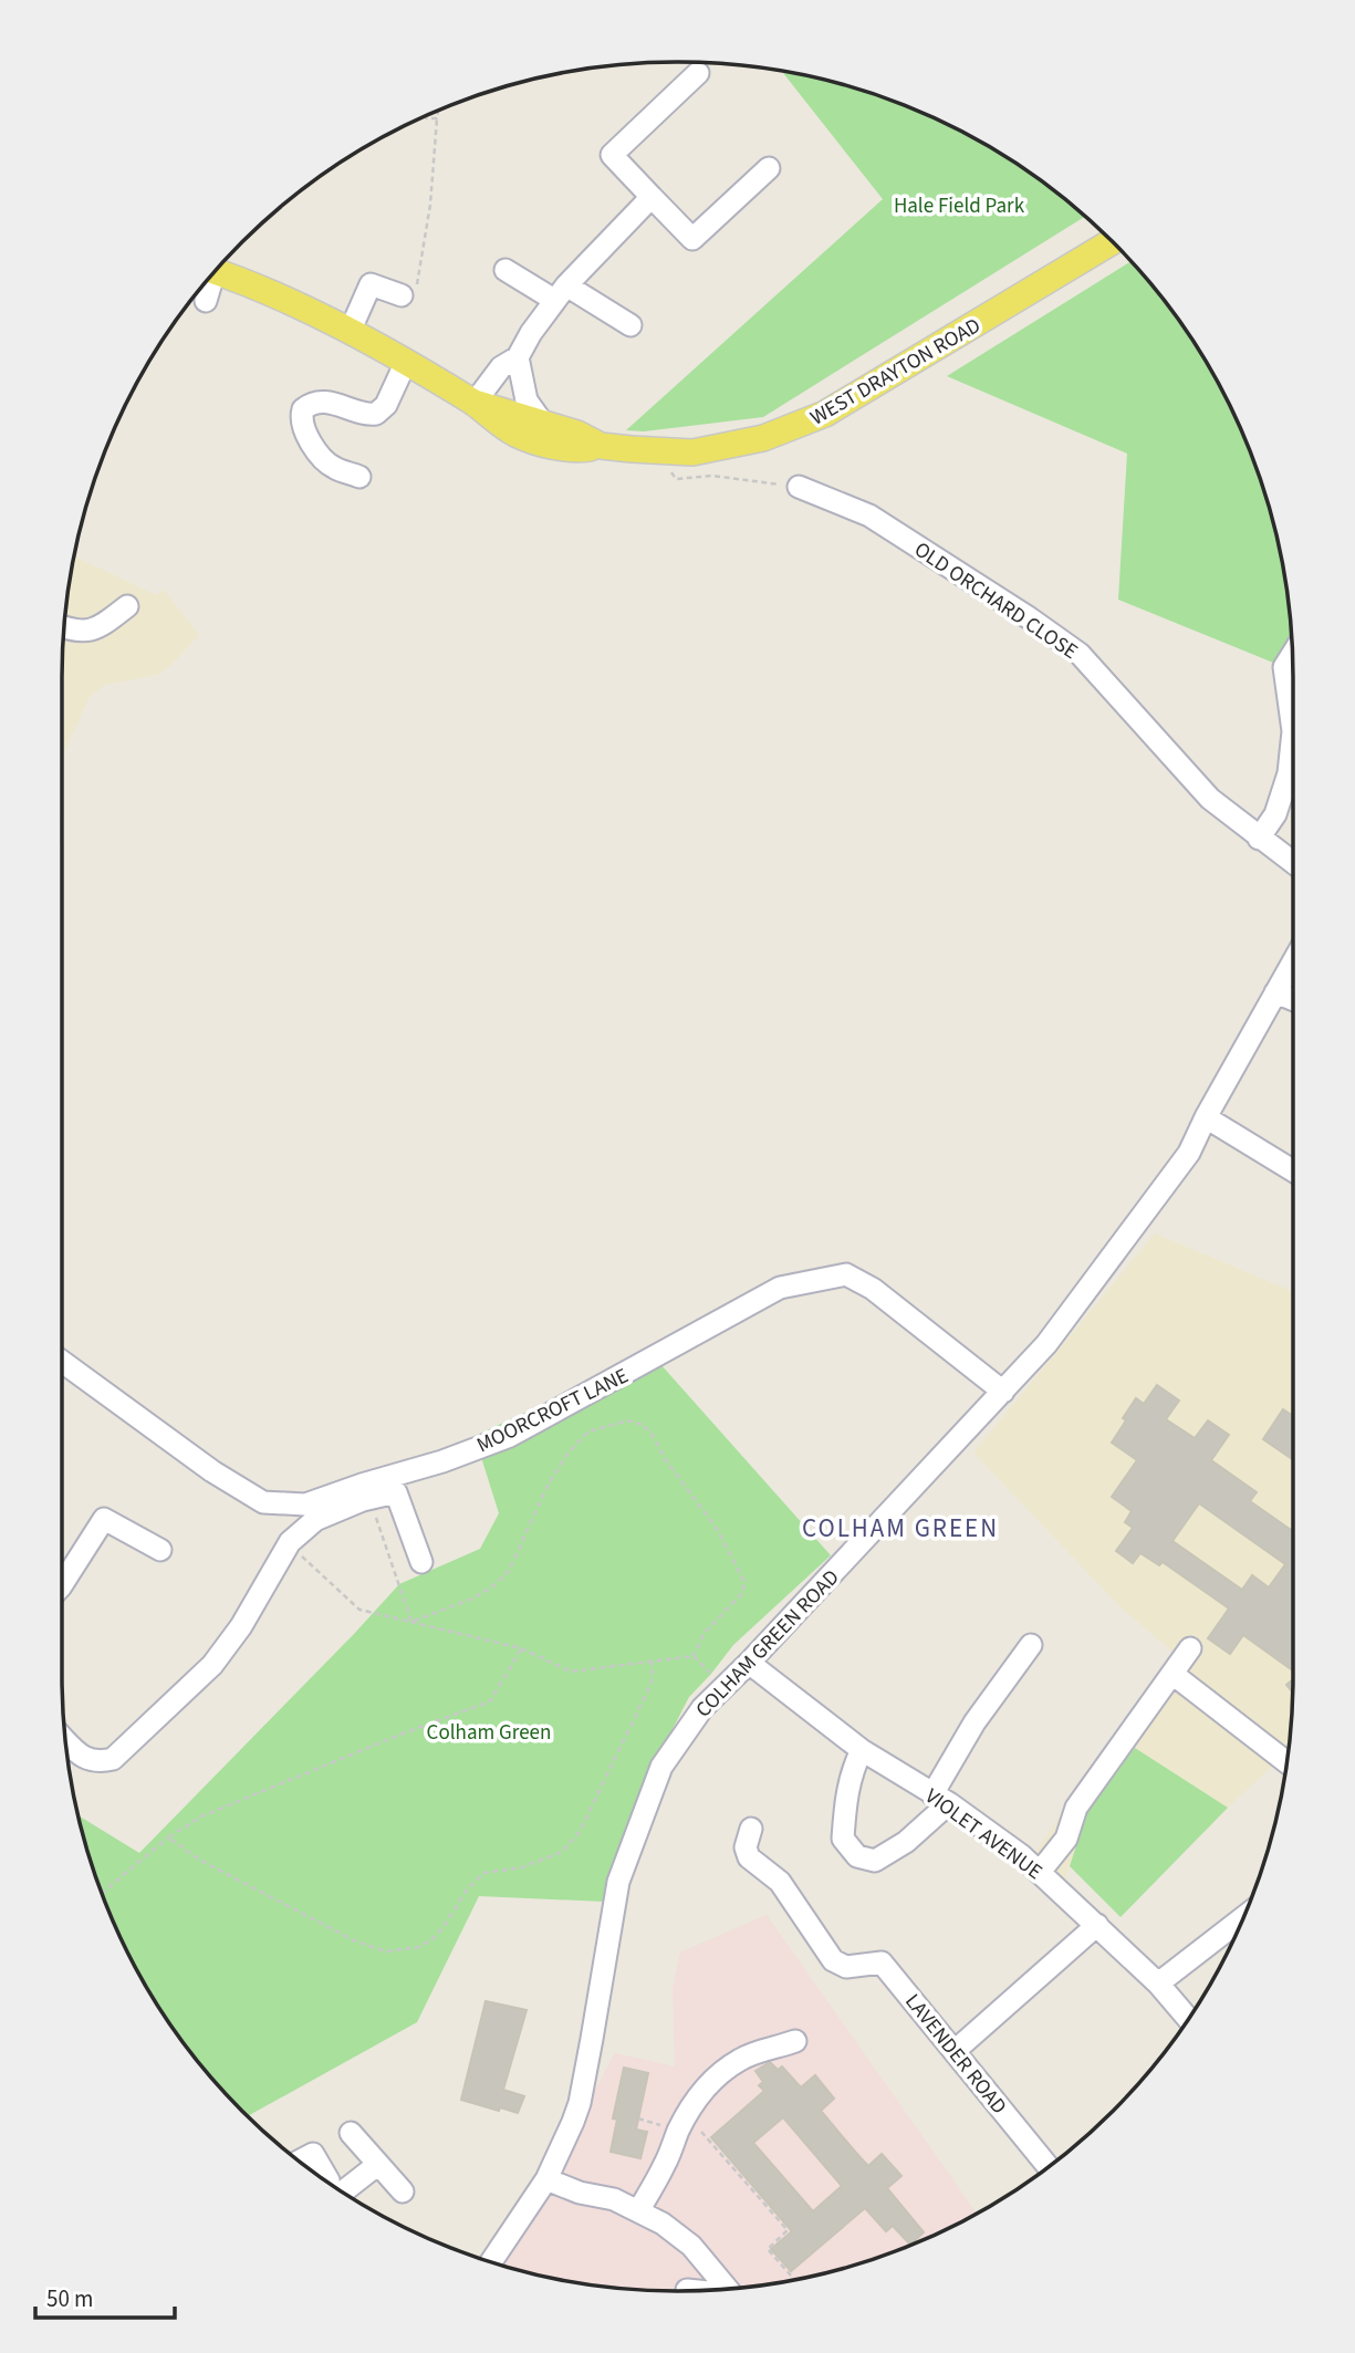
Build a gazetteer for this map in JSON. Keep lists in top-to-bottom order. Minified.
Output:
{"streets":{"main road":["WEST DRAYTON ROAD"],"street":["OLD ORCHARD CLOSE","MOORCROFT LANE","COLHAM GREEN ROAD","VIOLET AVENUE","LAVENDER ROAD"]},"crossings":[["MOORCROFT LANE","COLHAM GREEN ROAD"],["COLHAM GREEN ROAD","VIOLET AVENUE"]],"districts":["COLHAM GREEN"],"parks":["Hale Field Park","Colham Green"],"scale_bar":"50 m"}
